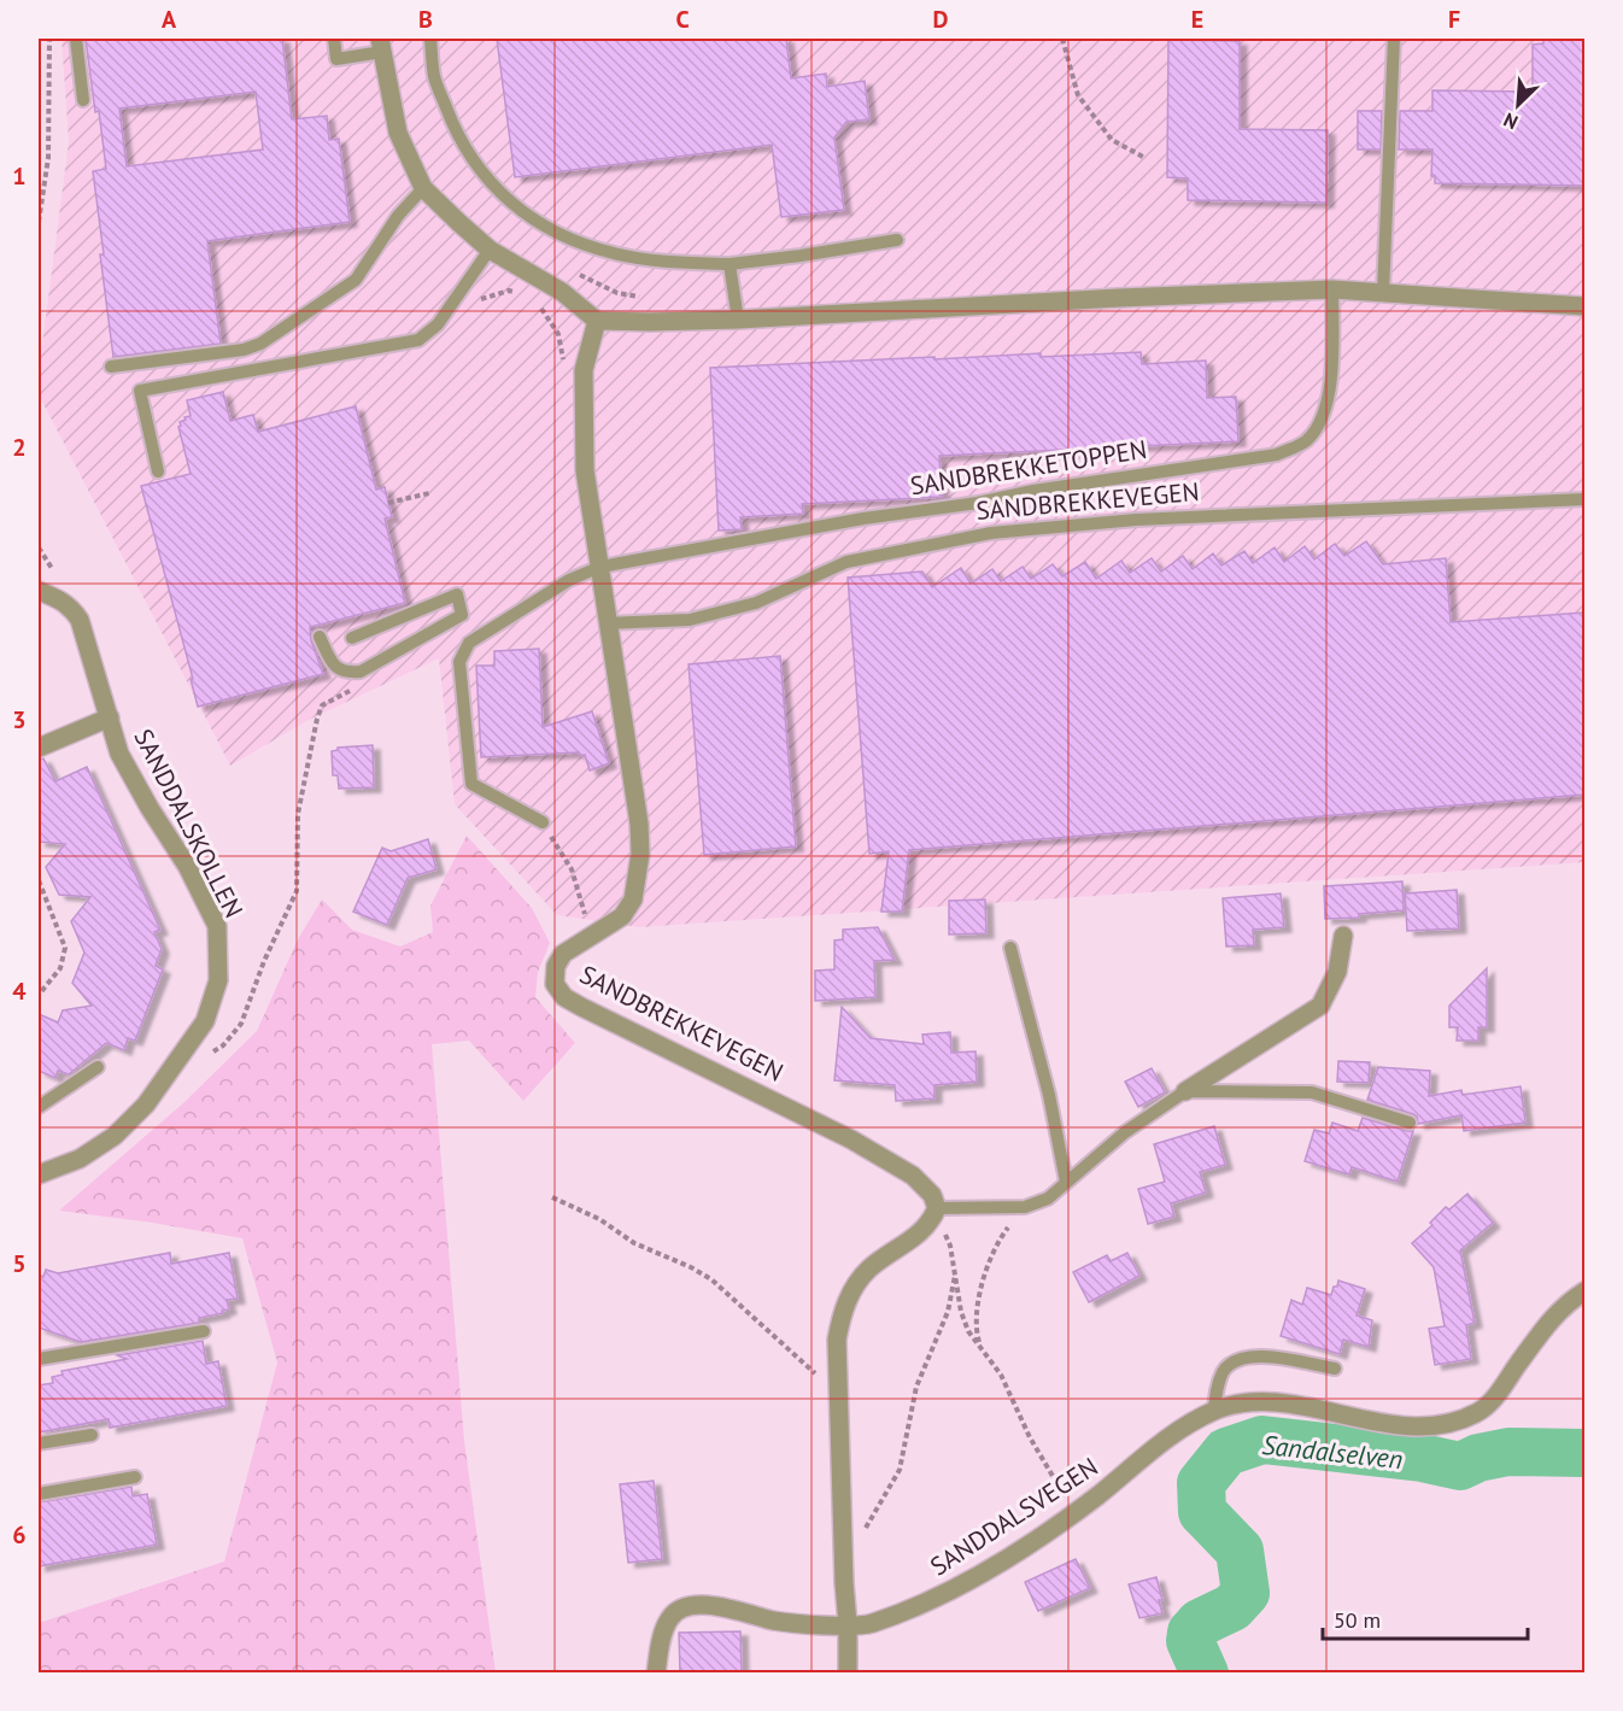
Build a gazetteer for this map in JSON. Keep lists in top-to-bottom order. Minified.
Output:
{"streets":{"street":["SANDBREKKEVEGEN","SANDDALSKOLLEN","SANDDALSVEGEN"],"lane":["SANDBREKKETOPPEN"]},"crossings":[["SANDBREKKETOPPEN","SANDBREKKEVEGEN"]],"water":["Sandalselven"],"scale_bar":"50 m","north":"bottom left","grid":{"columns":["A","B","C","D","E","F"],"rows":["1","2","3","4","5","6"]}}
